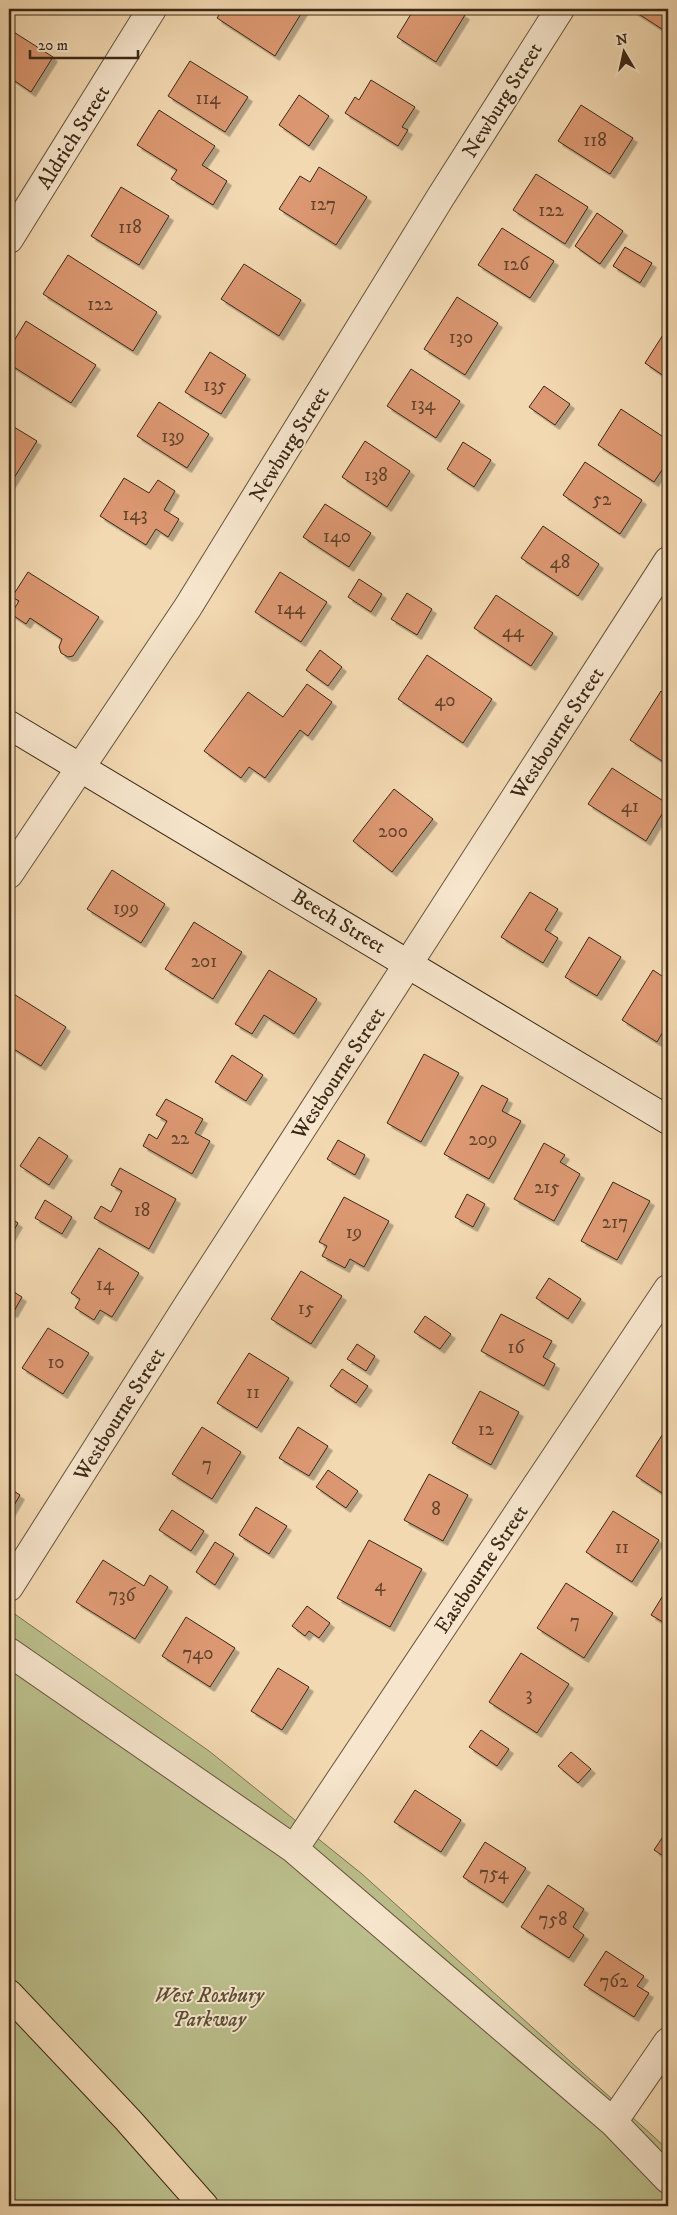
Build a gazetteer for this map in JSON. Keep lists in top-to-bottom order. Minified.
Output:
{"streets":{"street":["Newburg Street","Aldrich Street","Westbourne Street","Beech Street","Eastbourne Street"]},"crossings":[["Newburg Street","Beech Street"],["Westbourne Street","Beech Street"]],"parks":["West Roxbury Parkway"],"house_numbers":["114","118","127","122","118","126","122","130","135","134","139","138","52","143","140","48","144","44","40","41","200","199","201","22","209","215","18","217","19","14","15","16","10","11","12","7","8","11","4","736","7","740","3","754","758","762"],"scale_bar":"20 m","north":"top"}
